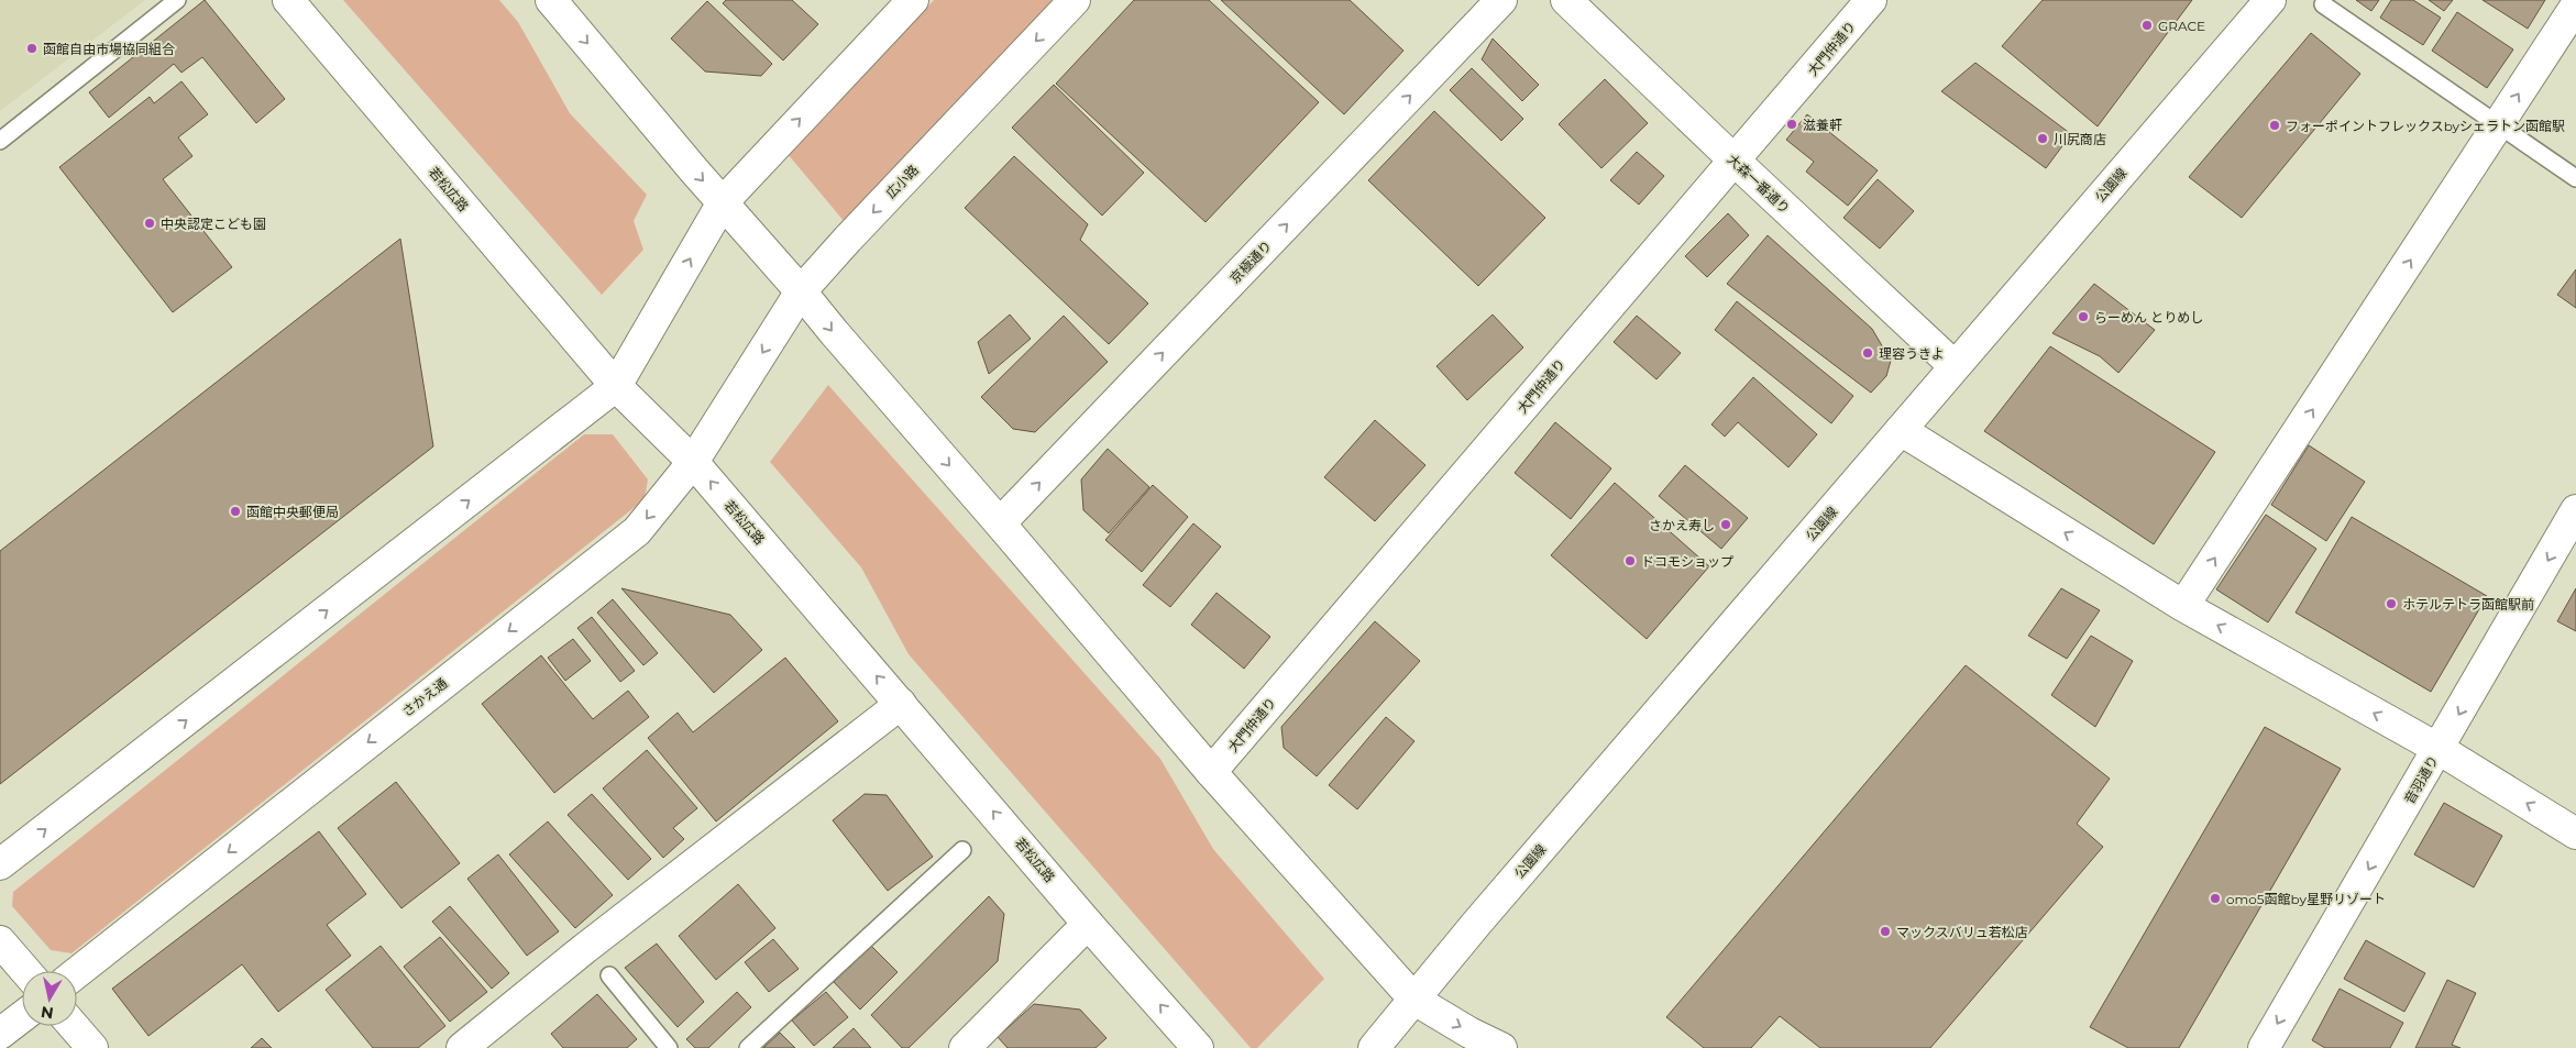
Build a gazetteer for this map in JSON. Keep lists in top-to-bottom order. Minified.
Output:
{"streets":{"street":["大門仲通り","広小路","大森一番通り","公園線","若松広路","京極通り","さかえ通","音羽通り"]},"crossings":[["大門仲通り","大森一番通り"],["広小路","さかえ通"],["大森一番通り","公園線"],["若松広路","さかえ通"]],"one_way":["京極通り","音羽通り"],"places":["GRACE","函館自由市場協同組合","滋養軒","フォーポイントフレックスbyシェラトン函館駅","川尻商店","中央認定こども園","らーめん とりめし","理容うきよ","函館中央郵便局","さかえ寿し","ドコモショップ","ホテルテトラ函館駅前","omo5函館by星野リゾート","マックスバリュ若松店"],"north":"bottom"}
